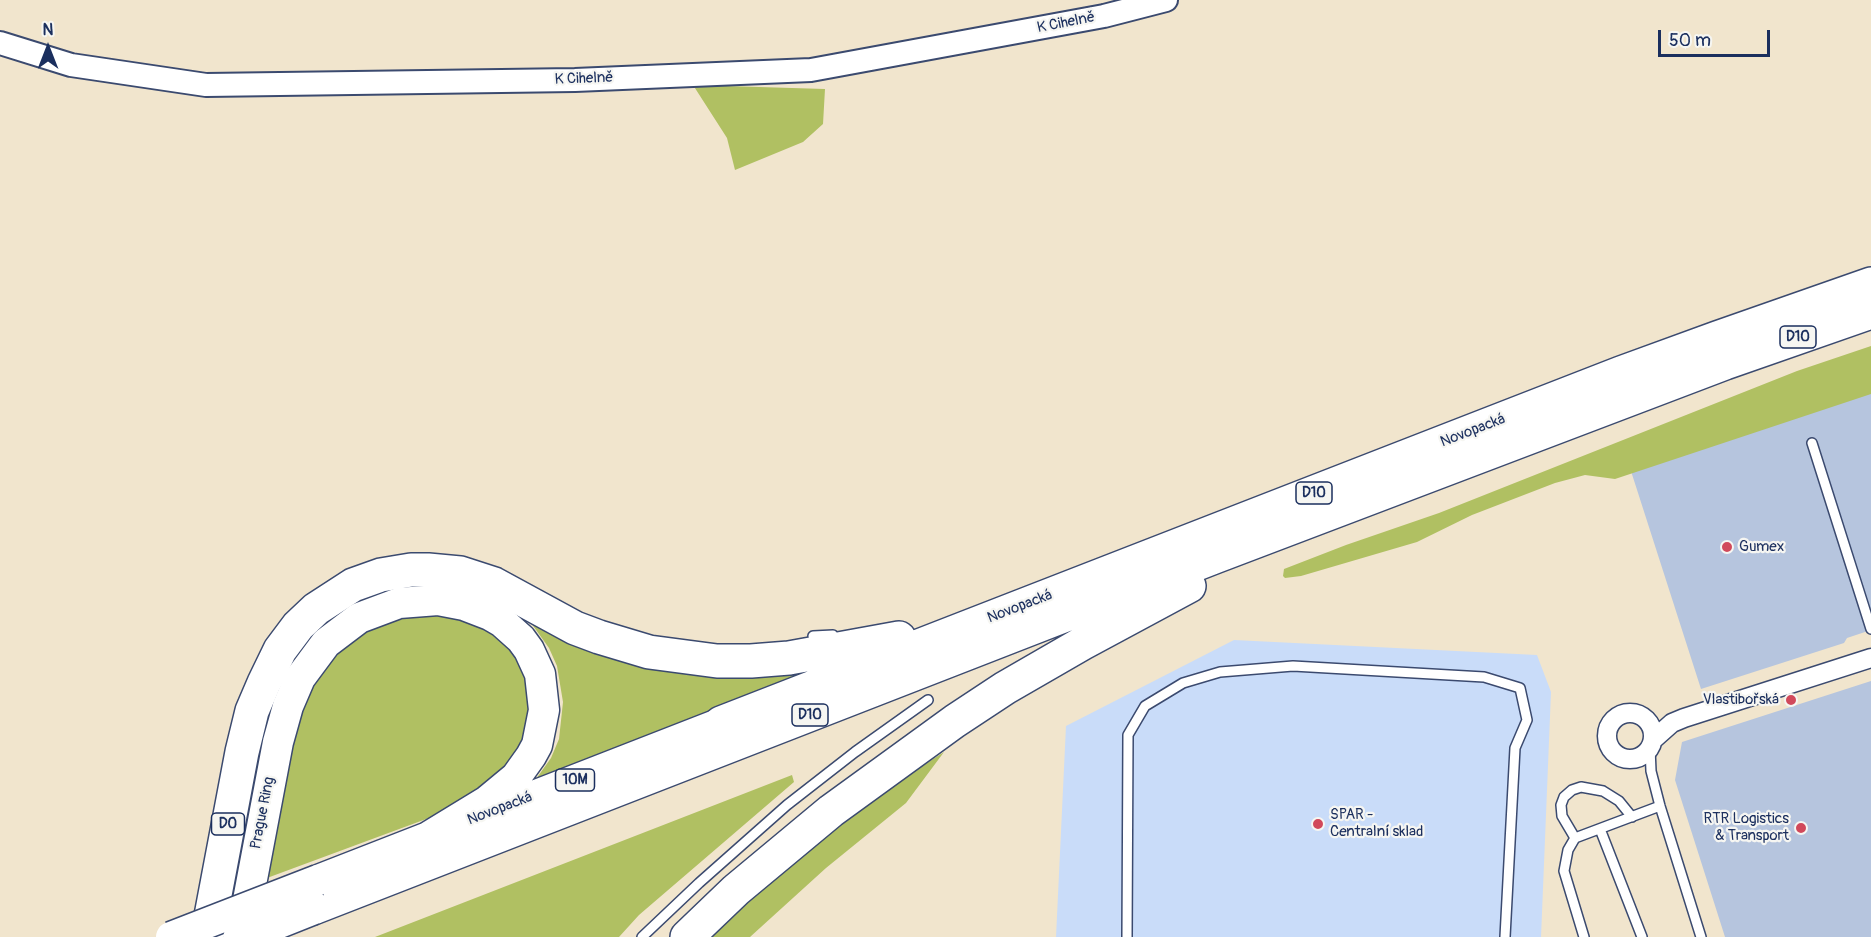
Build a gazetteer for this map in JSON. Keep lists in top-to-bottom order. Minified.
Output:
{"streets":{"highway":["D10","Novopacká","10M","Prague Ring","D0"],"street":["K Cihelně"]},"crossings":[["Novopacká","Prague Ring"],["Novopacká","D0"]],"places":["Gumex","Vlastibořská","SPAR - Centralní sklad","RTR Logistics & Transport"],"scale_bar":"50 m","north":"top"}
